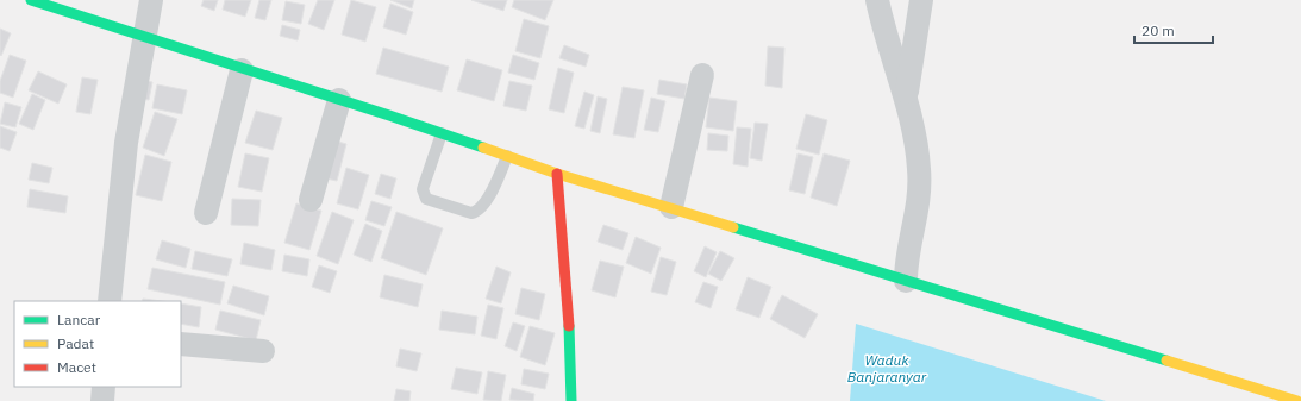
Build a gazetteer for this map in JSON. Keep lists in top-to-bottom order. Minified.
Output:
{"water":["Waduk Banjaranyar"],"legend":["Lancar","Padat","Macet"],"scale_bar":"20 m"}
